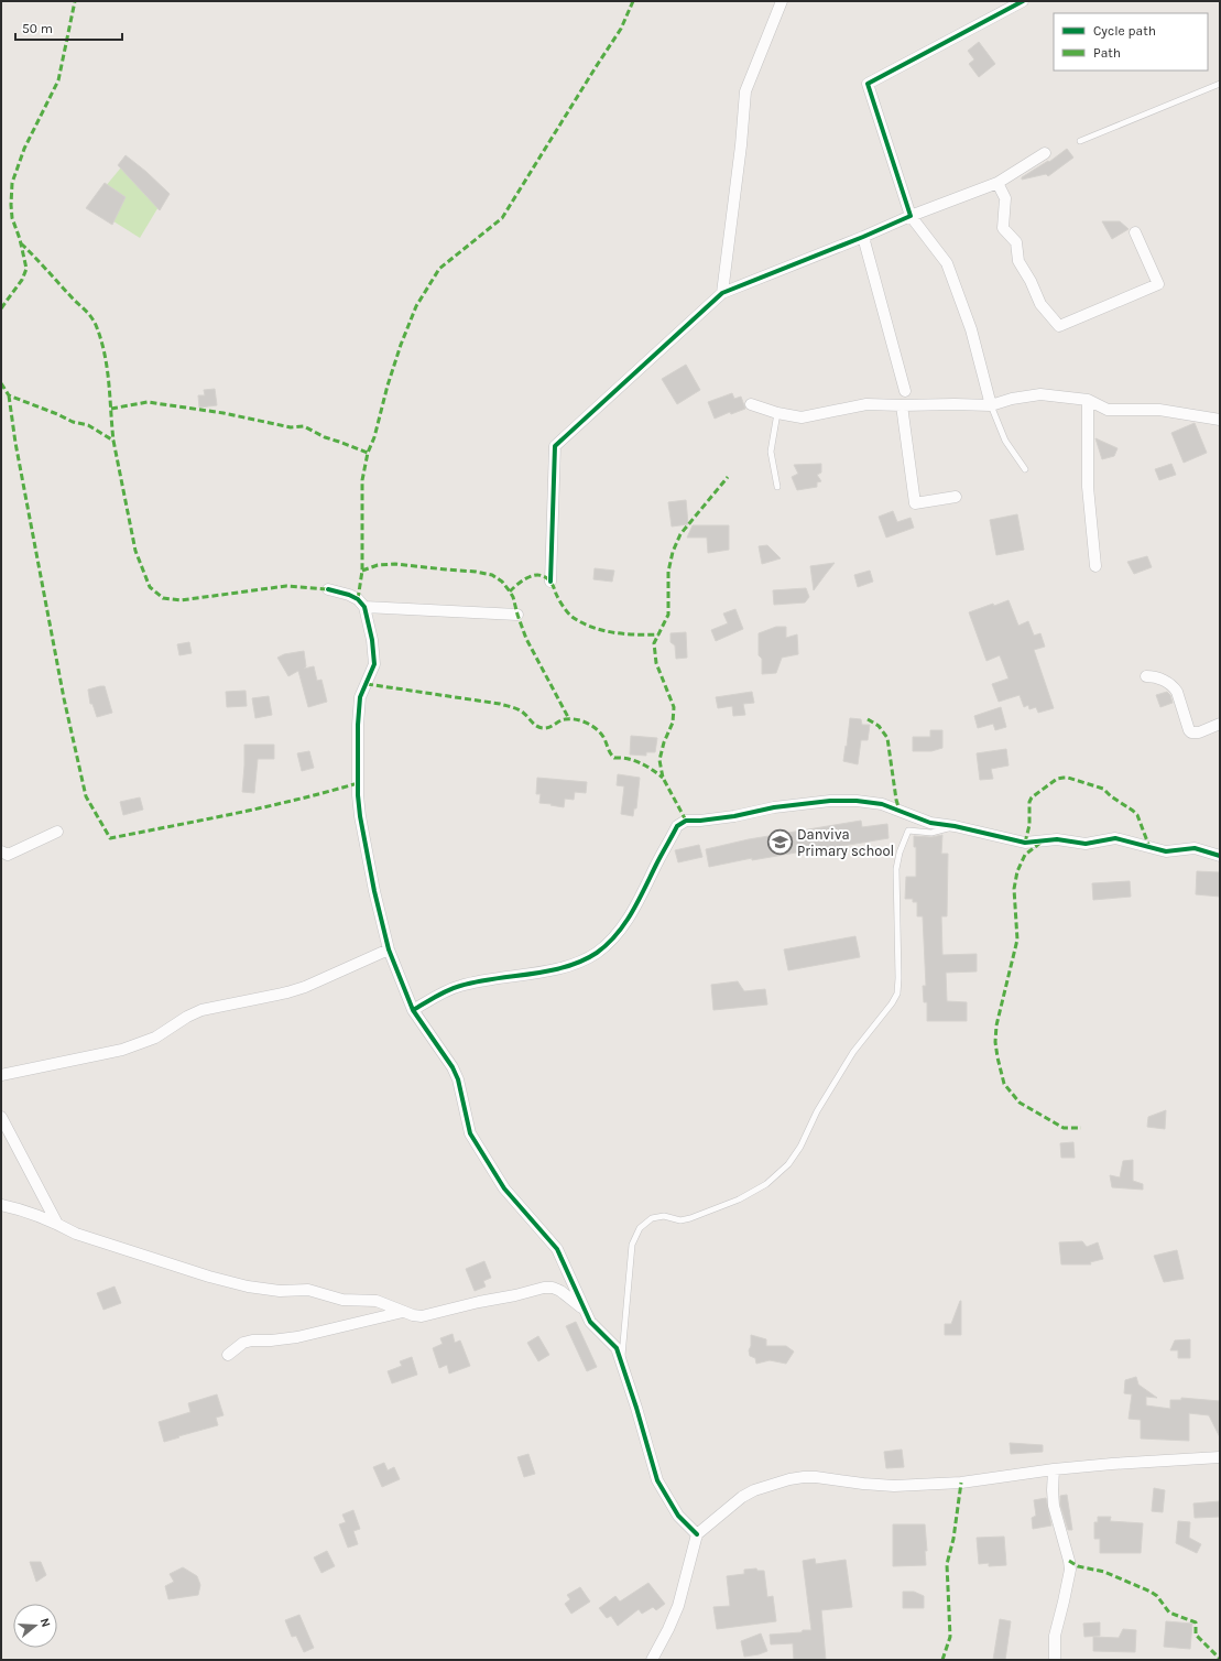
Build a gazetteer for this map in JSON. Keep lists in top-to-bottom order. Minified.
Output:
{"places":{"school or university":["Danviva Primary school"]},"legend":["Cycle path","Path"],"scale_bar":"50 m","north":"right"}
